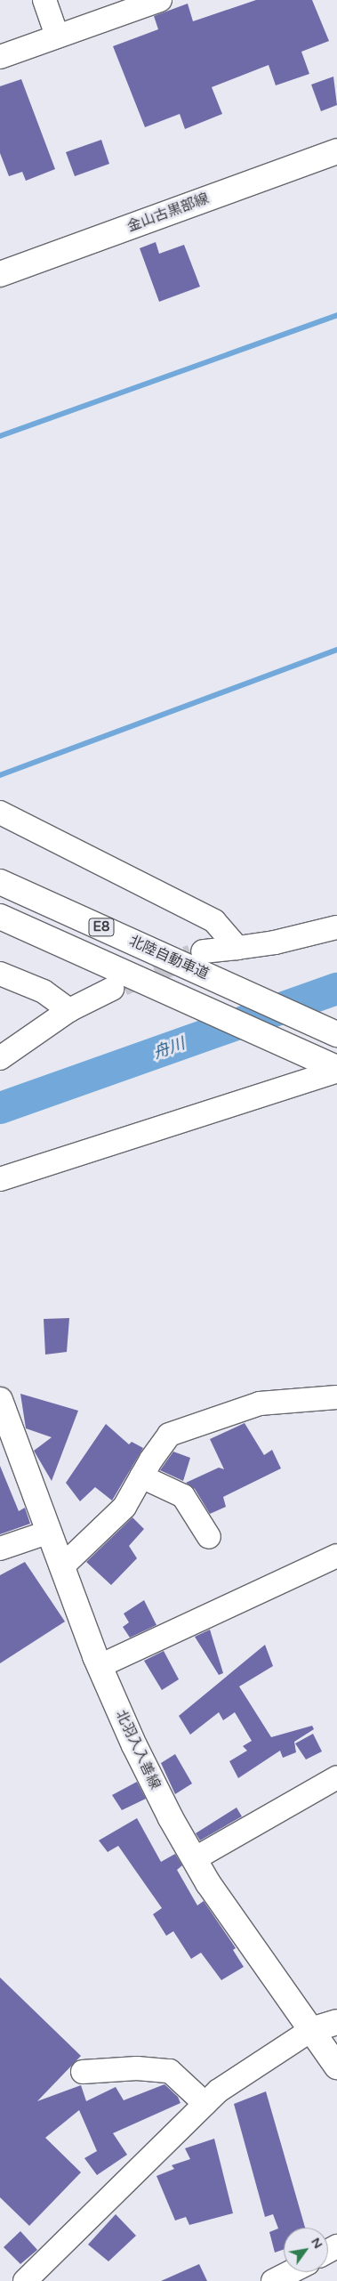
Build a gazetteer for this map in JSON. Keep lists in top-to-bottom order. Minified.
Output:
{"streets":{"main road":["金山古黒部線","E8","北陸自動車道","北羽入入善線"]},"water":["舟川"],"north":"top right"}
